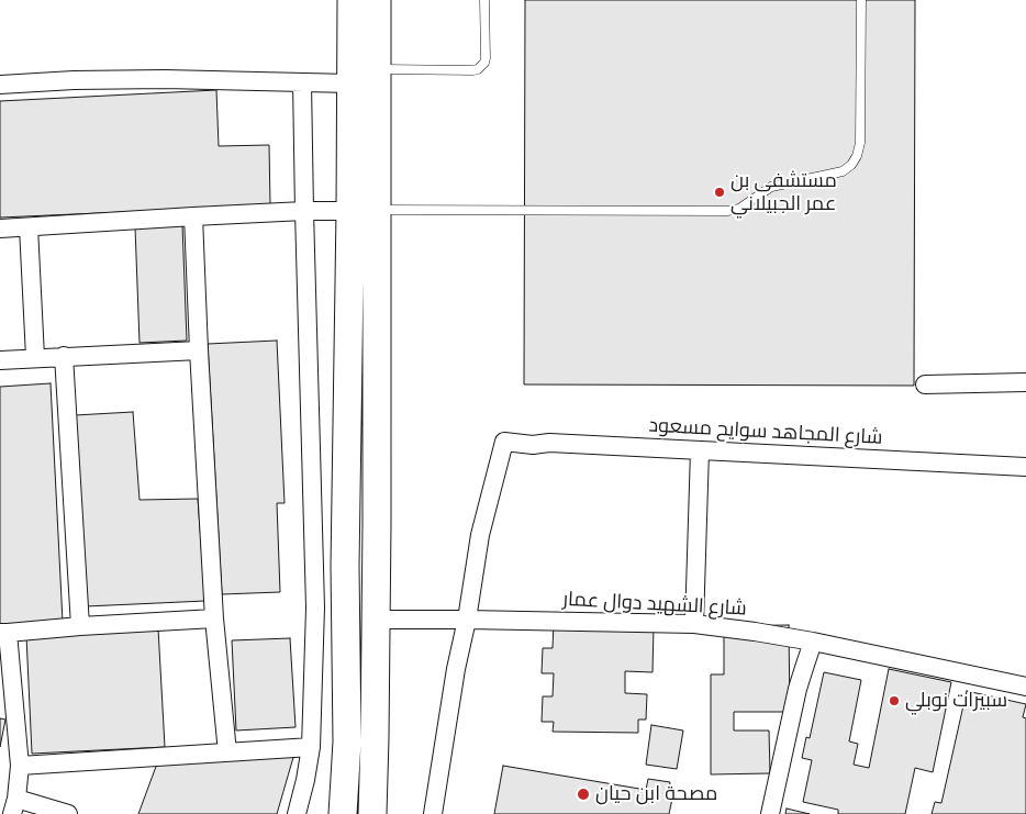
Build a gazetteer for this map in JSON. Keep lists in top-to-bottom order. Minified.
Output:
{"streets":{"street":["شارع المجاهد سوايح مسعود","شارع الشهيد دوال عمار"]},"crossings":[["شارع المجاهد سوايح مسعود","شارع الشهيد دوال عمار"]],"places":["مستشفى بن عمر الجبيلاني","سبيرات نوبلي","مصحة ابن حيان"]}
